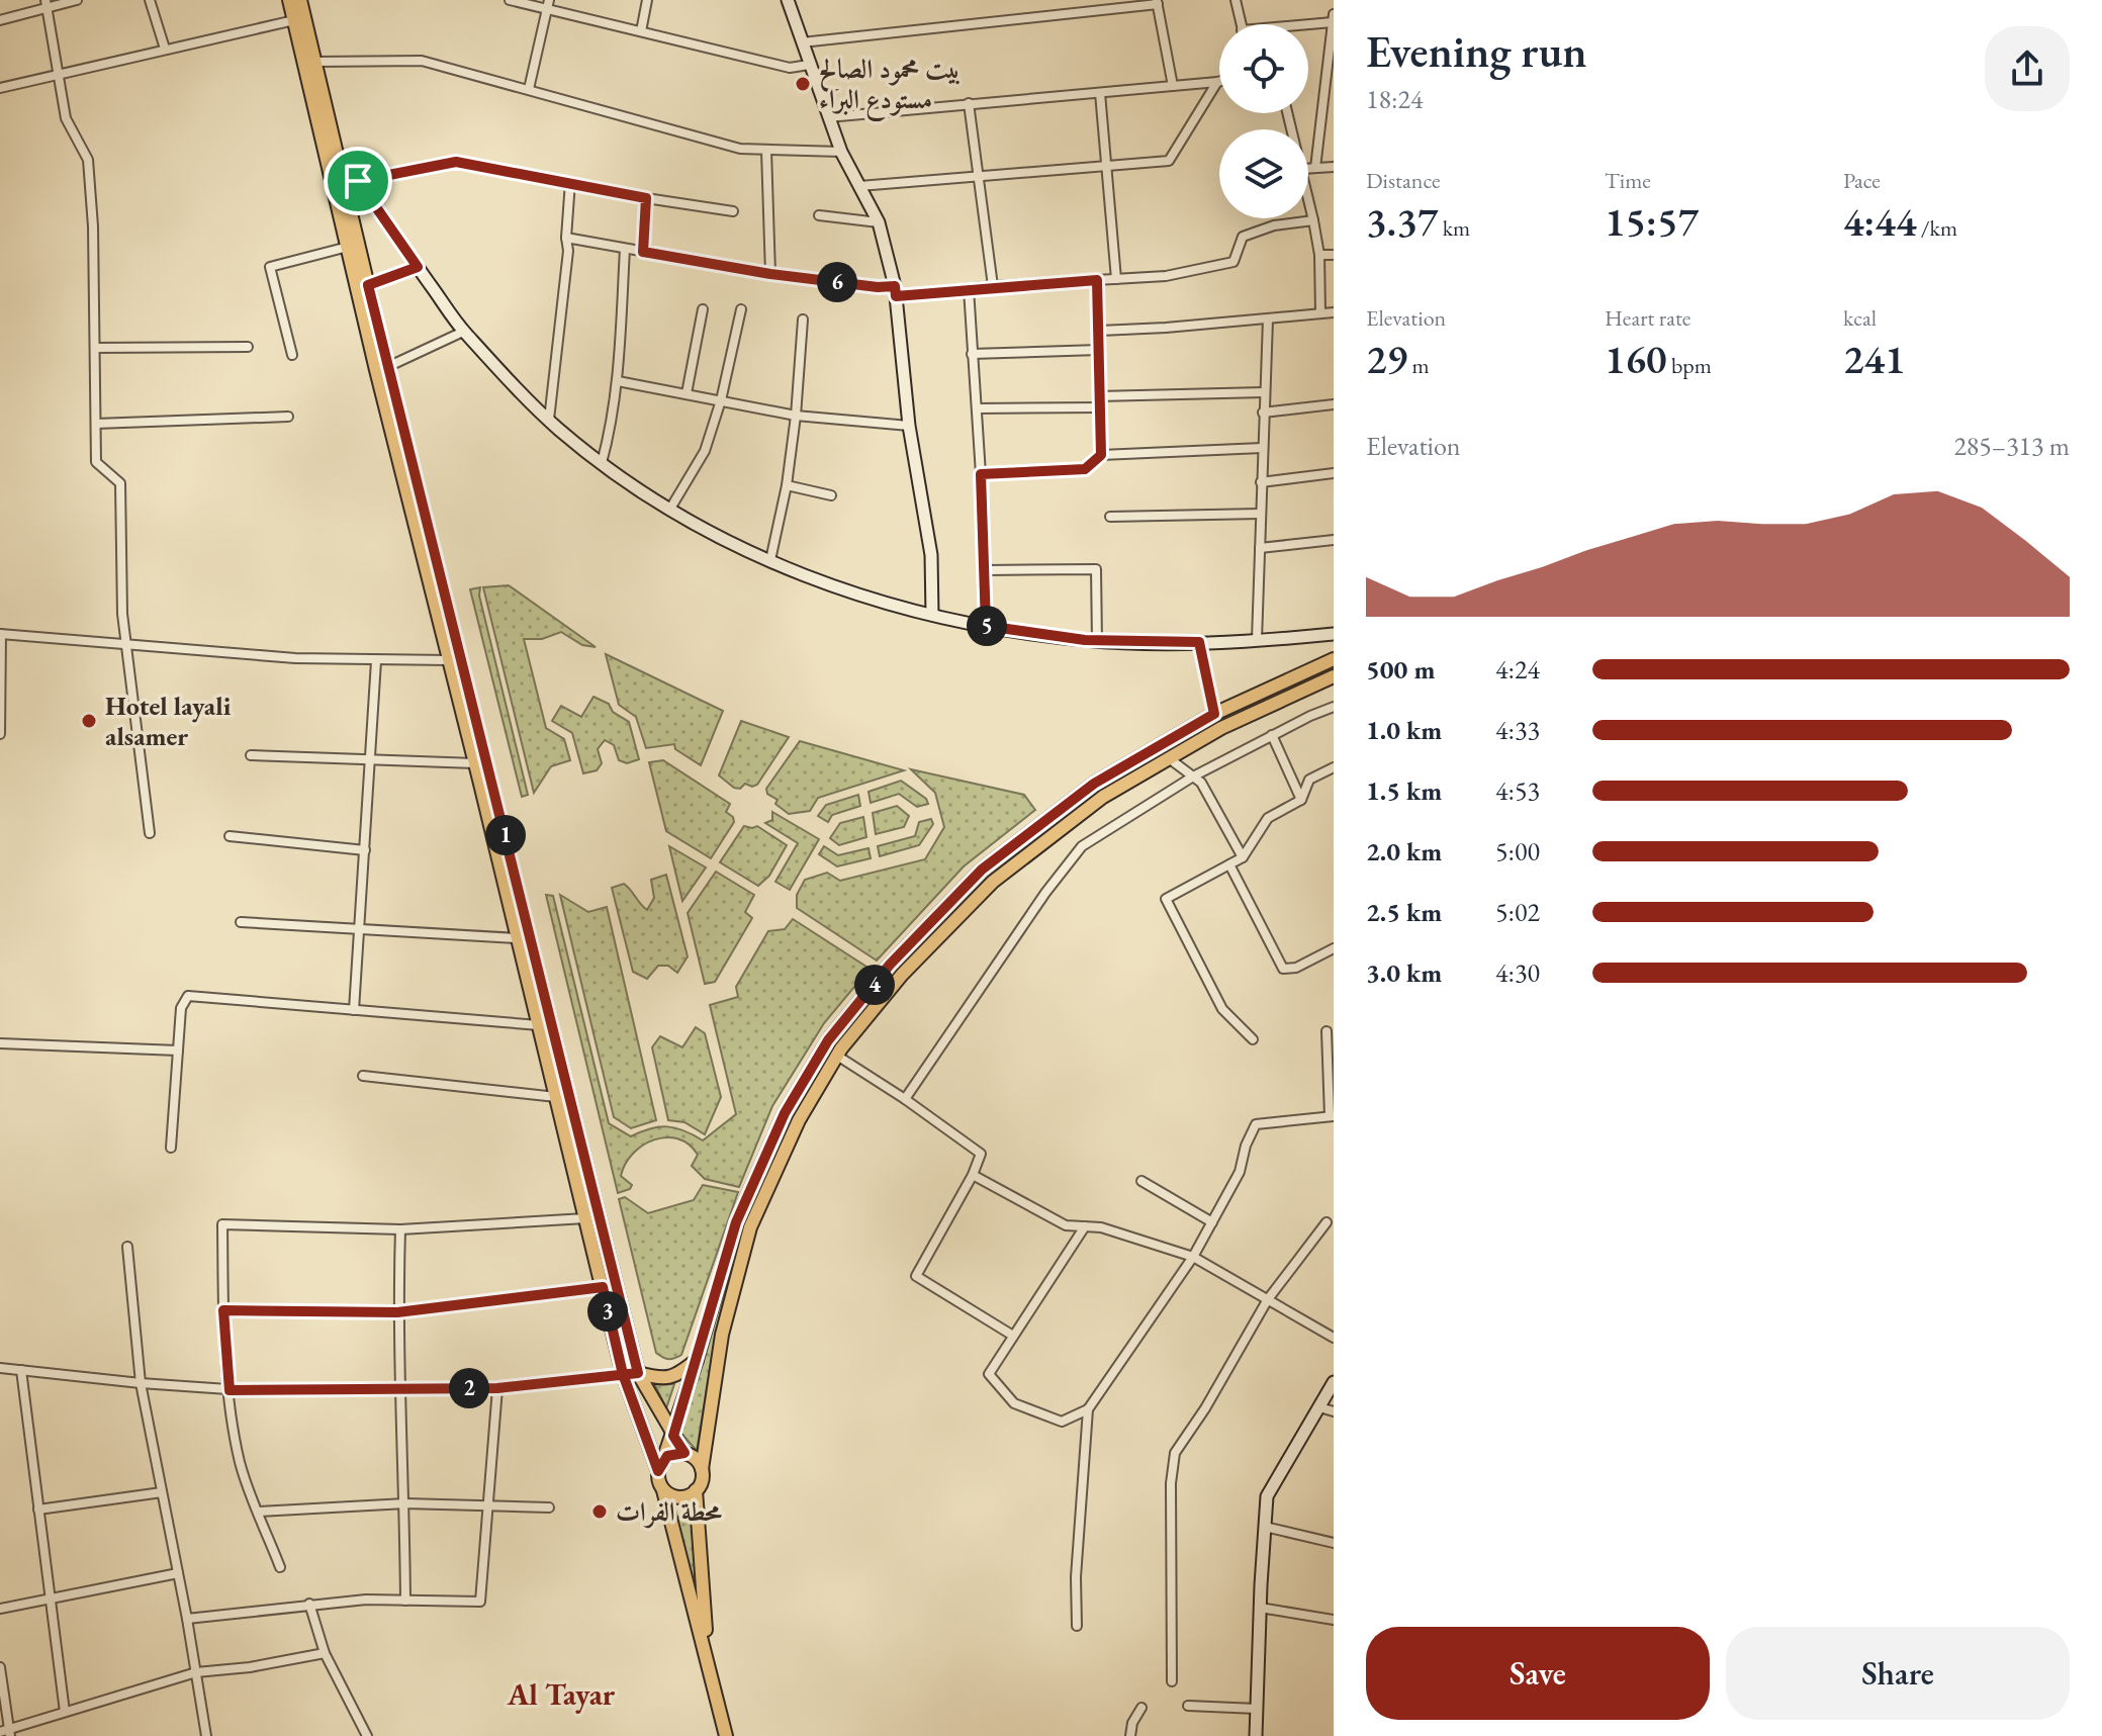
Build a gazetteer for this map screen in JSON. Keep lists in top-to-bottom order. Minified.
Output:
{"districts":["Al Tayar"],"places":["بيت محمود الصالح مستودع البراء","Hotel layali alsamer","محطة الفرات"],"page":{"heading":["Evening run","18:24"],"stats":[["Distance","3.37 km"],["Time","15:57"],["Pace","4:44 /km"],["Elevation","29 m"],["Heart rate","160 bpm"],["kcal","241"]],"pins":["6","5","1","4","3","2"],"chart":["Elevation","285–313 m"],"list":[{"name":"500 m","note":"4:24"},{"name":"1.0 km","note":"4:33"},{"name":"1.5 km","note":"4:53"},{"name":"2.0 km","note":"5:00"},{"name":"2.5 km","note":"5:02"},{"name":"3.0 km","note":"4:30"}],"buttons":["Save","Share"]}}
